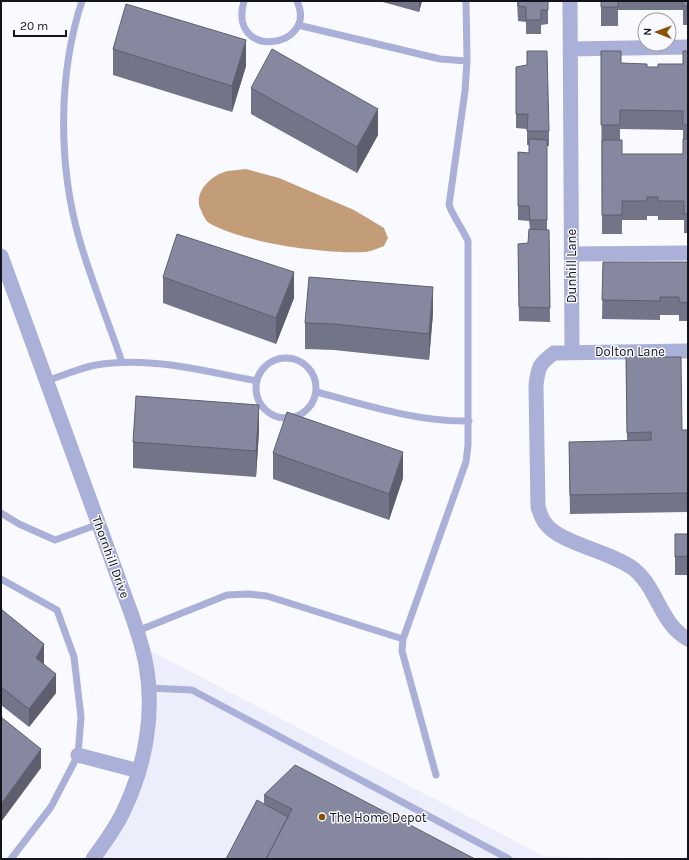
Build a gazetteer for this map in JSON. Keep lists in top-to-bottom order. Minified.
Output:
{"streets":{"street":["Dunhill Lane","Dolton Lane","Thornhill Drive"]},"crossings":[["Dunhill Lane","Dolton Lane"]],"places":["The Home Depot"],"scale_bar":"20 m","north":"left"}
